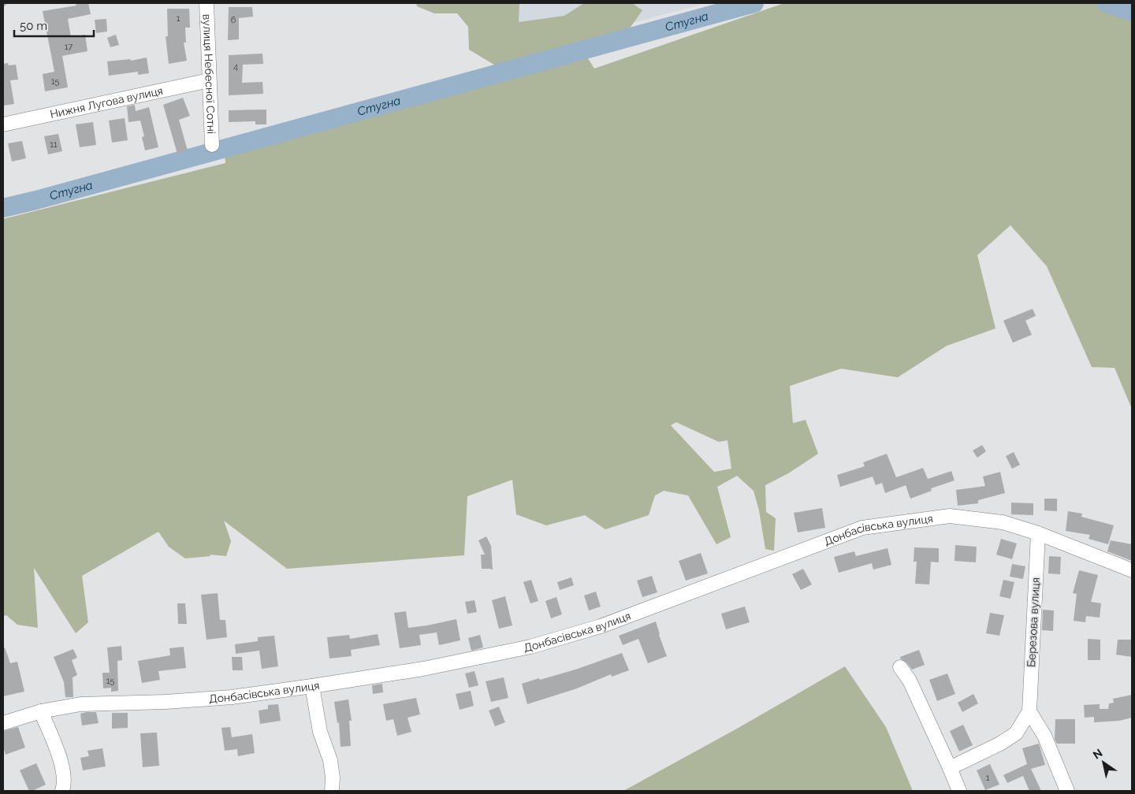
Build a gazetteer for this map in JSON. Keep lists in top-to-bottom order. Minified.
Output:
{"streets":{"street":["вулиця Небесної Сотні","Нижня Лугова вулиця","Донбасівська вулиця","Березова вулиця"]},"crossings":[["вулиця Небесної Сотні","Нижня Лугова вулиця"],["Донбасівська вулиця","Березова вулиця"]],"water":["Стугна"],"house_numbers":["1","6","17","4","15","11","15","1"],"scale_bar":"50 m","north":"top left"}
